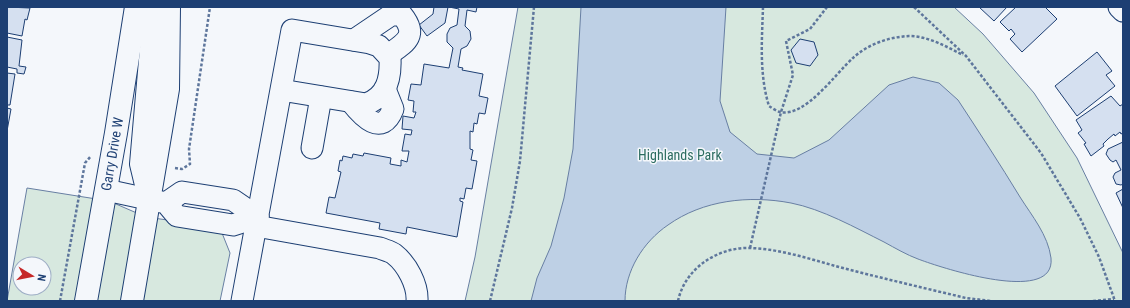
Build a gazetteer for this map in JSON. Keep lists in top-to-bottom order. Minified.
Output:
{"streets":{"main road":["Garry Drive W"]},"parks":["Highlands Park"],"north":"right"}
